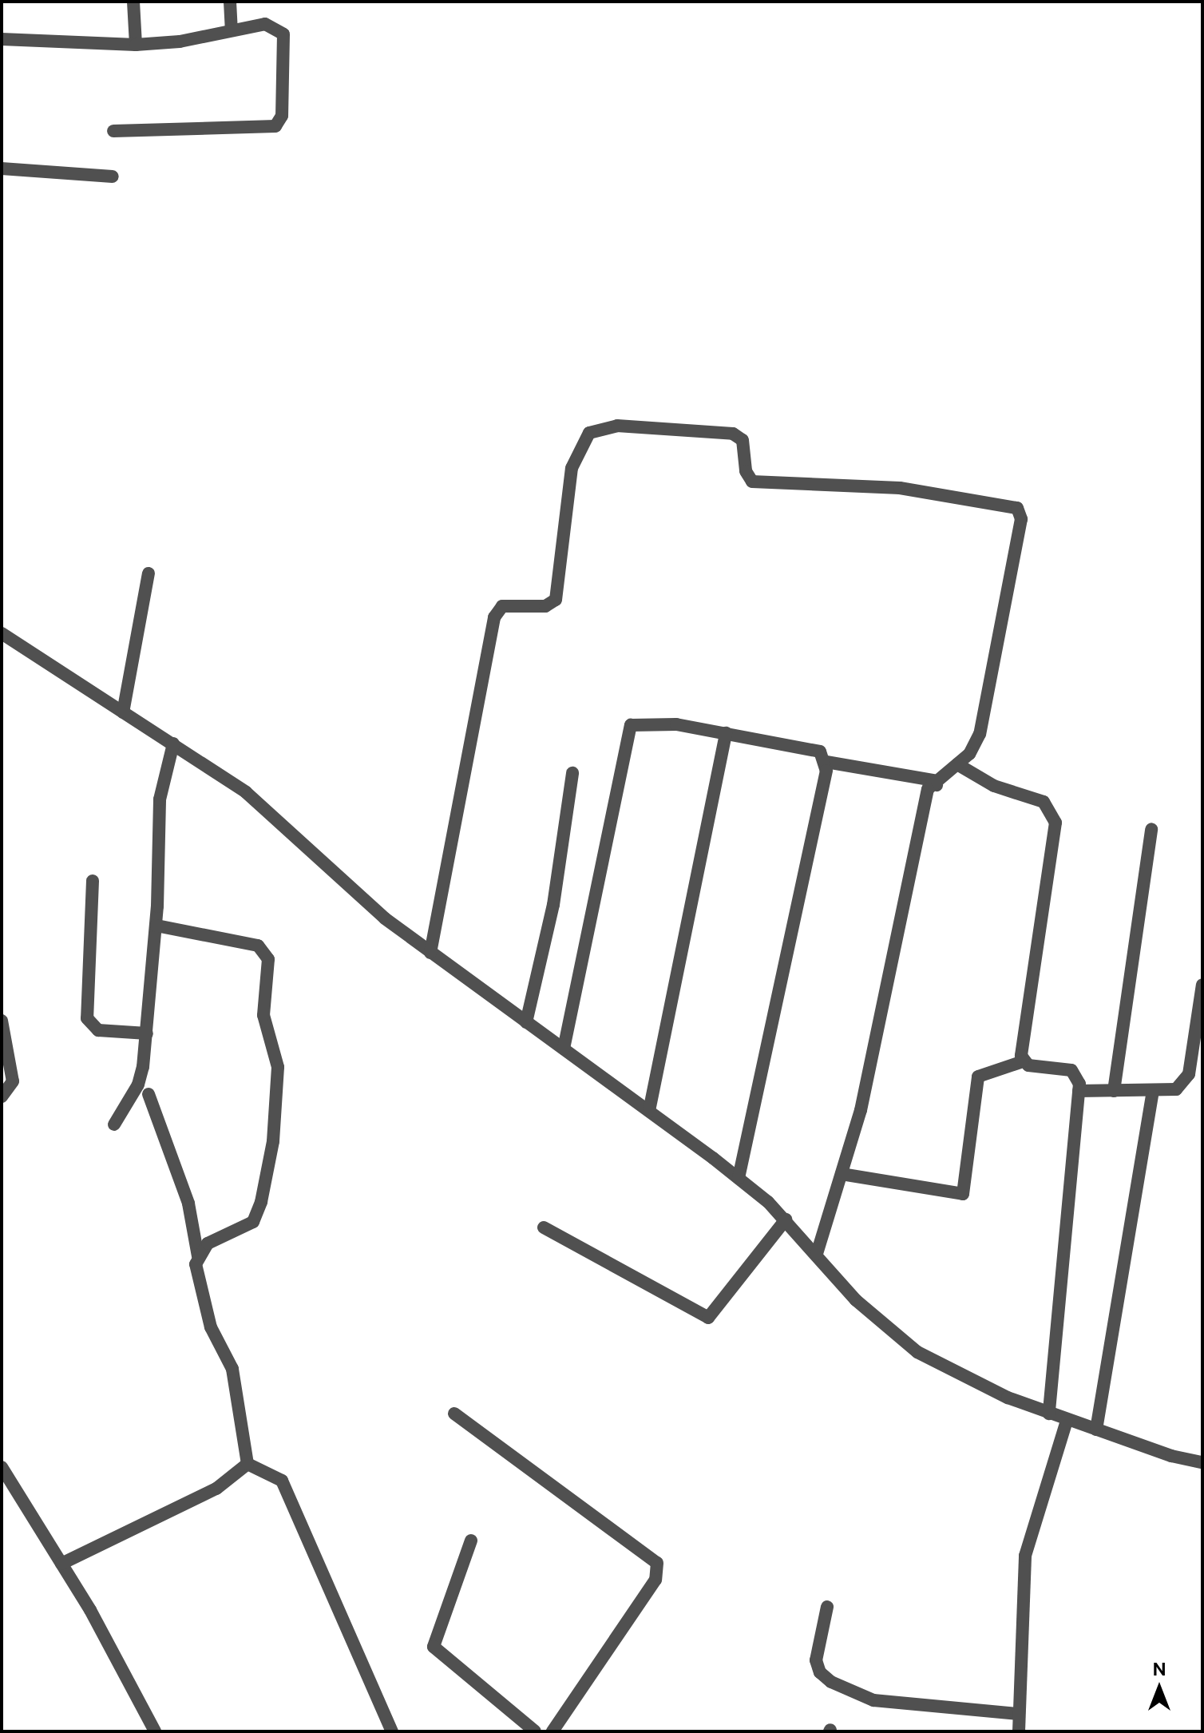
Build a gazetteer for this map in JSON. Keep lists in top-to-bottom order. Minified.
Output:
{"north":"top"}
